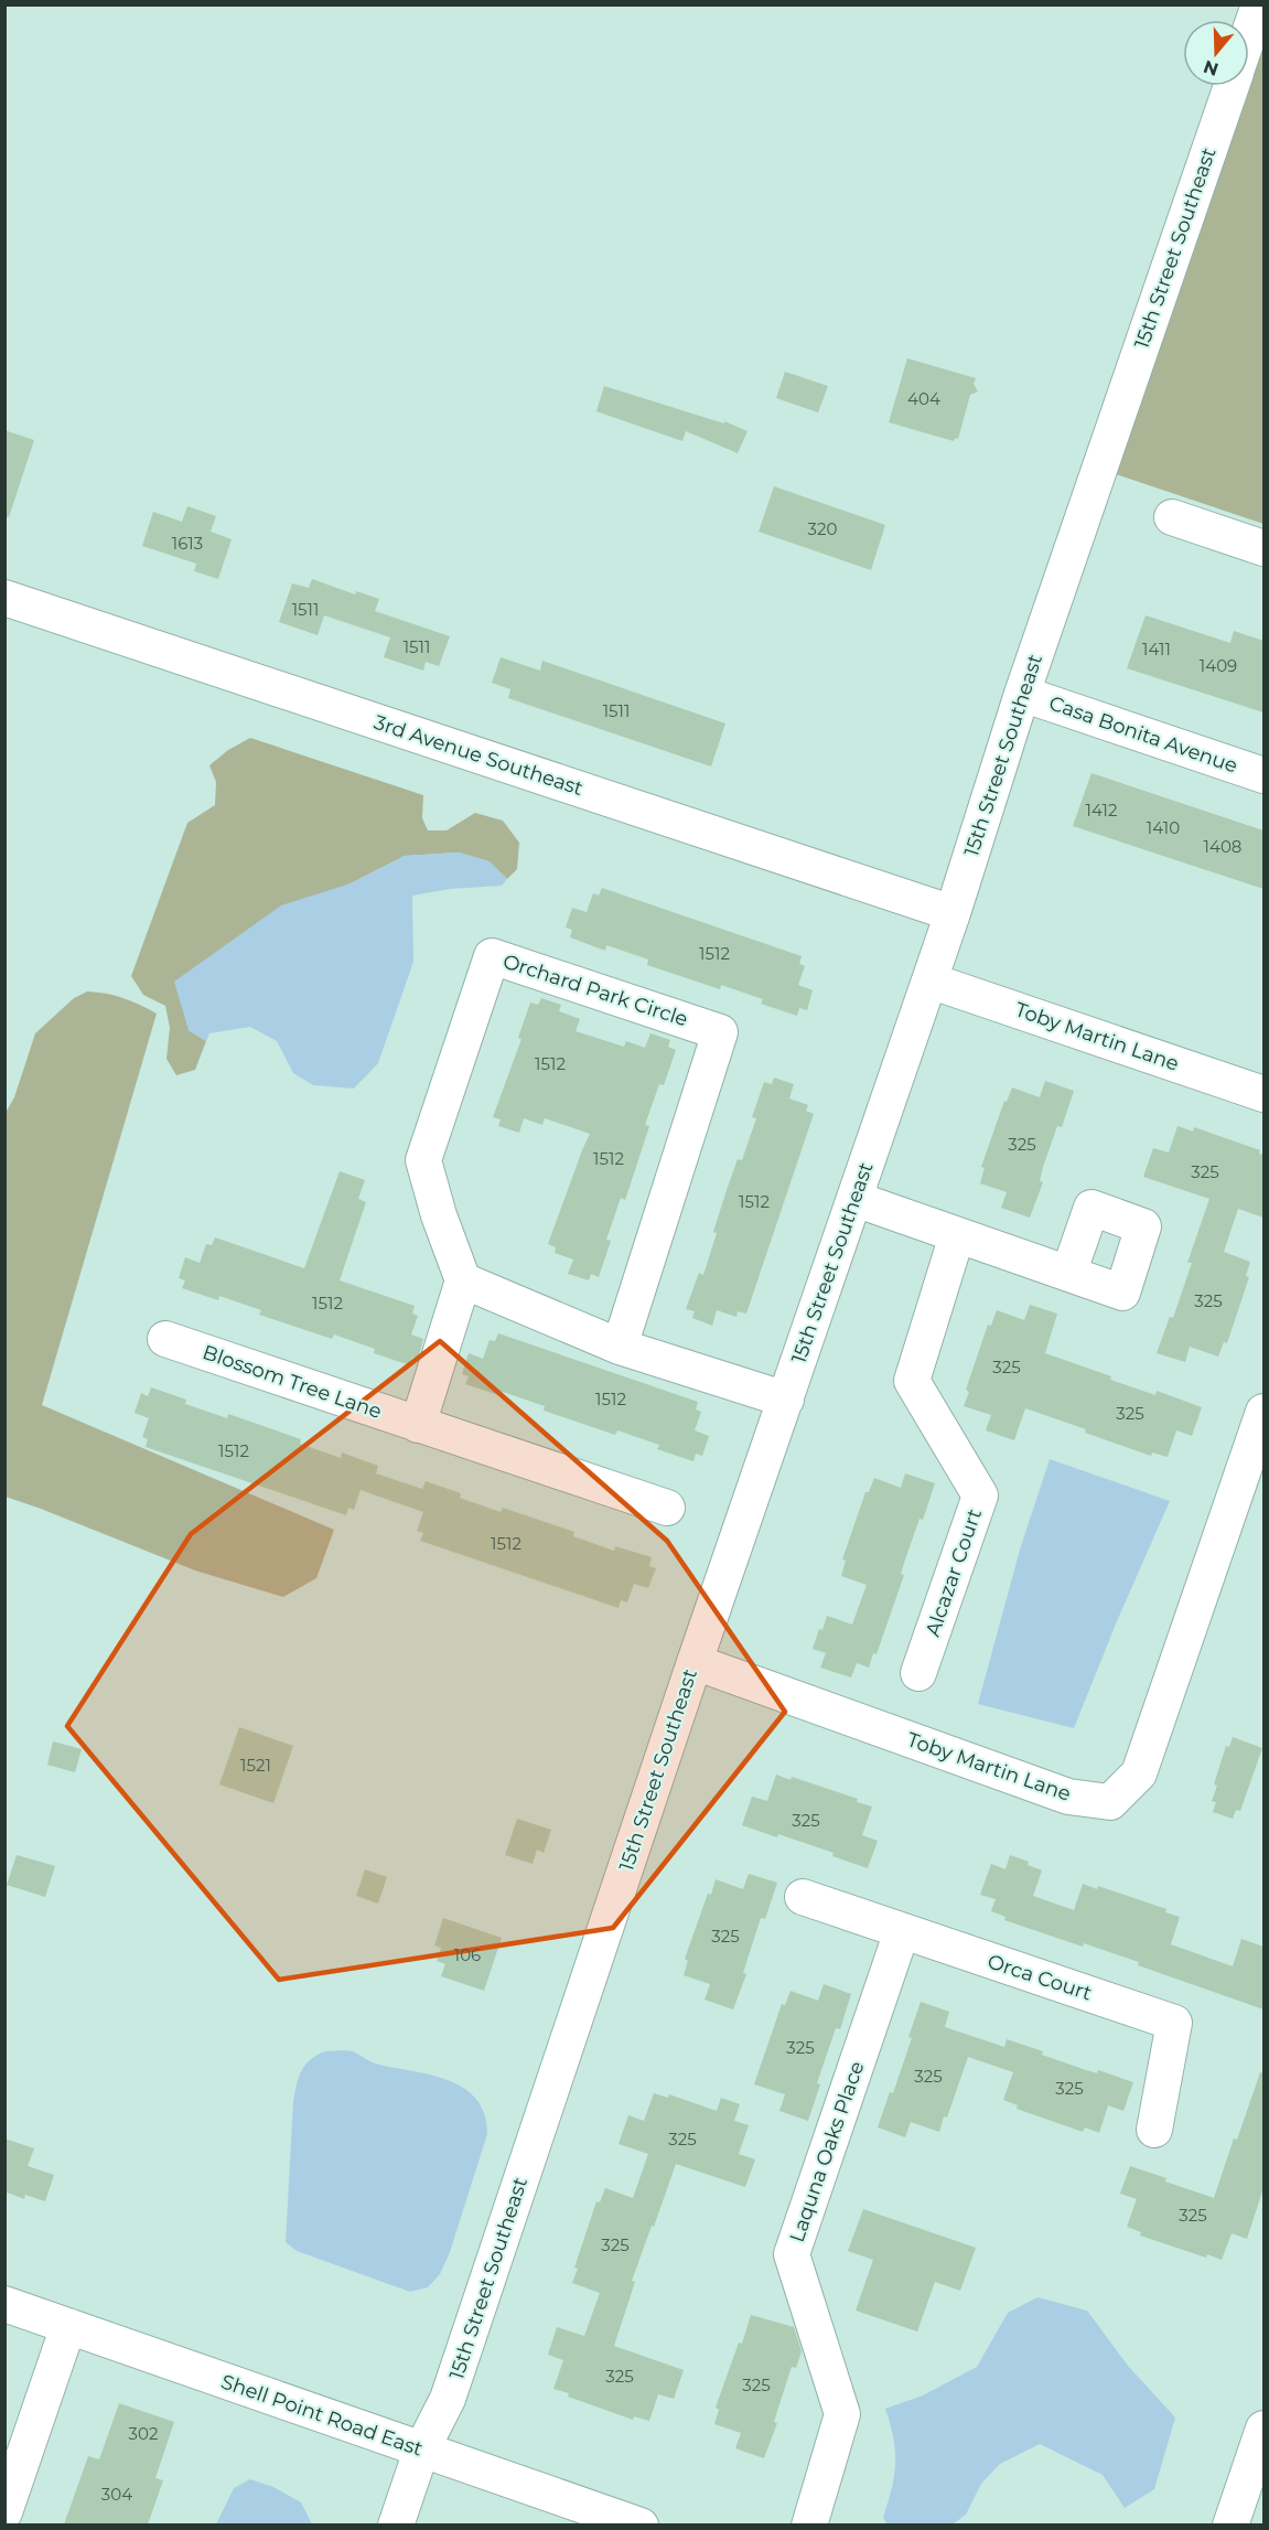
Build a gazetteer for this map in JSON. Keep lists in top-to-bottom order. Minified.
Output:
{"streets":{"street":["15th Street Southeast","Casa Bonita Avenue","3rd Avenue Southeast","Orchard Park Circle","Toby Martin Lane","Blossom Tree Lane","Alcazar Court","Orca Court","Laquna Oaks Place","Shell Point Road East"]},"crossings":[["15th Street Southeast","Casa Bonita Avenue"],["15th Street Southeast","3rd Avenue Southeast"],["15th Street Southeast","Toby Martin Lane"],["15th Street Southeast","Shell Point Road East"],["Orca Court","Laquna Oaks Place"]],"house_numbers":["404","320","1613","1511","1511","1411","1409","1511","1412","1410","1408","1512","1512","325","1512","325","1512","325","1512","325","1512","325","1512","1512","1521","325","325","106","325","325","325","325","325","325","325","325","302","304"],"north":"bottom"}
